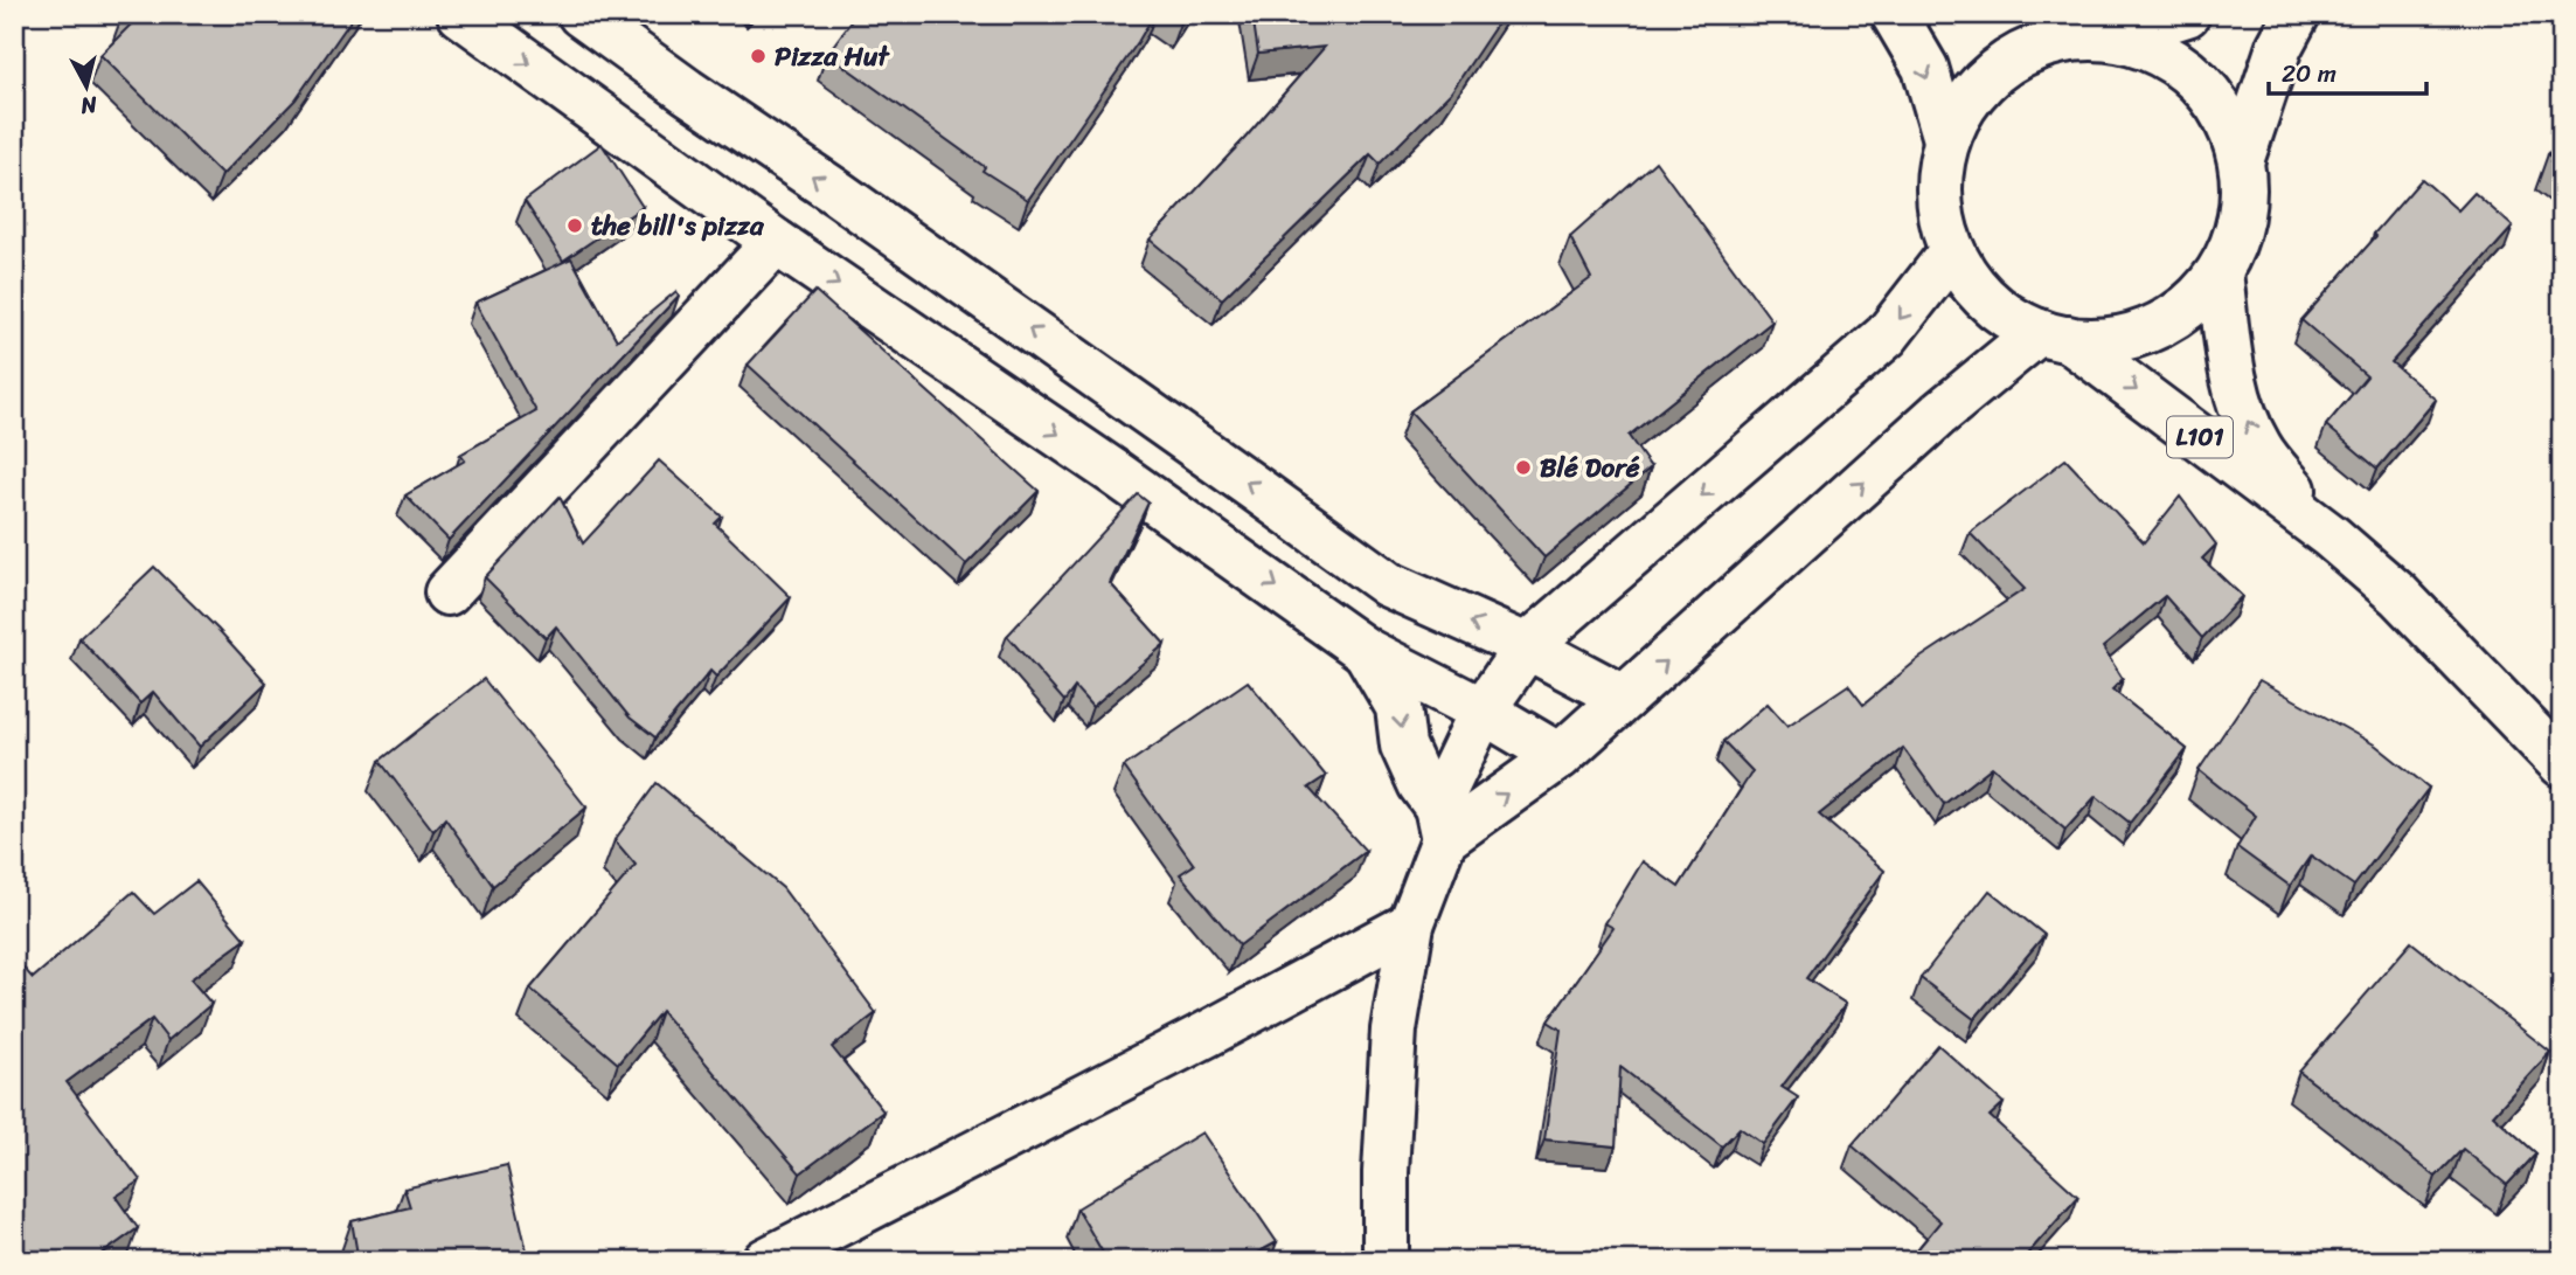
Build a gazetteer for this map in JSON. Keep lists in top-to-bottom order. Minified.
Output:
{"streets":{"main road":["L101"]},"places":["Pizza Hut","the bill's pizza","Blé Doré"],"scale_bar":"20 m","north":"bottom"}
